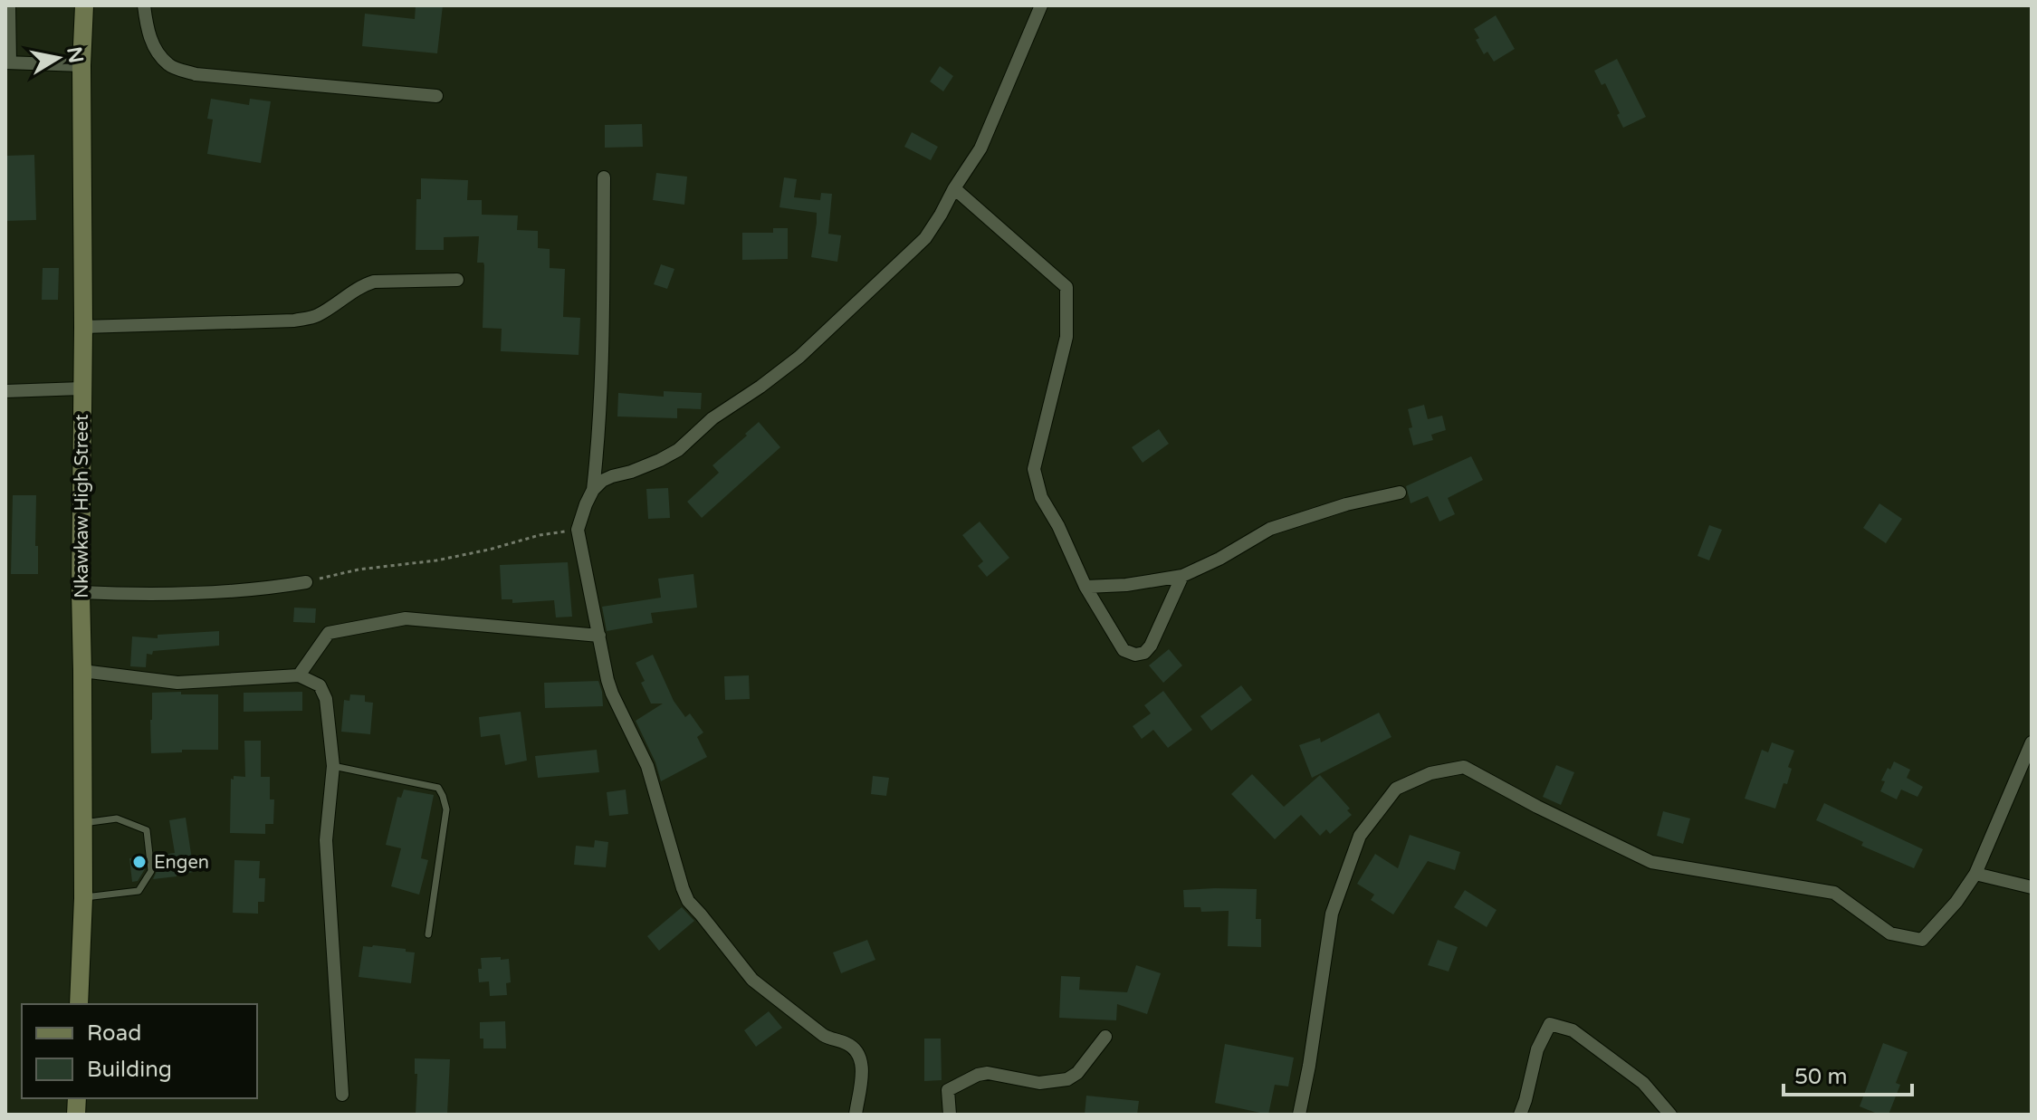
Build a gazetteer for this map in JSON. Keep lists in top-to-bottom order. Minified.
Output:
{"streets":{"main road":["Nkawkaw High Street"]},"places":["Engen"],"legend":["Road","Building"],"scale_bar":"50 m","north":"right"}
